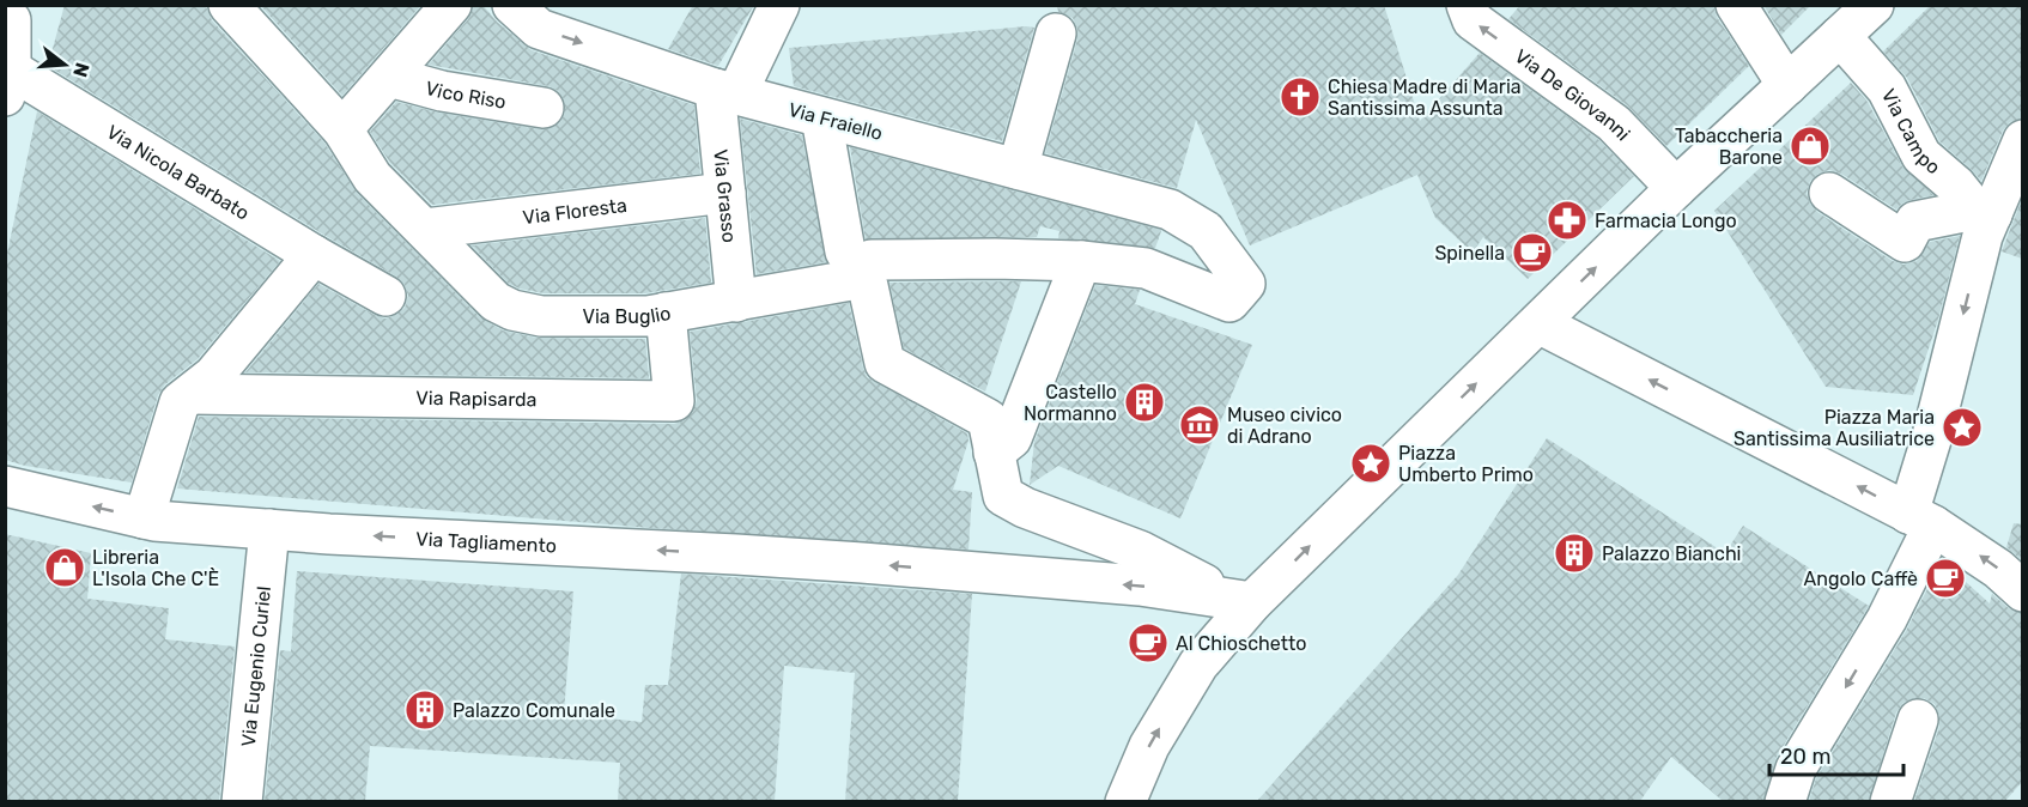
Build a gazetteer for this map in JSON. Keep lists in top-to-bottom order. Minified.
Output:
{"streets":{"street":["Vico Riso","Via De Giovanni","Via Fraiello","Via Campo","Via Nicola Barbato","Via Grasso","Via Floresta","Via Buglio","Via Rapisarda","Via Tagliamento","Via Eugenio Curiel"]},"crossings":[["Via Fraiello","Via Grasso"],["Via Fraiello","Via Buglio"],["Via Grasso","Via Floresta"],["Via Grasso","Via Buglio"],["Via Floresta","Via Buglio"],["Via Buglio","Via Rapisarda"],["Via Tagliamento","Via Eugenio Curiel"]],"one_way":["Via Tagliamento"],"places":{"church":["Chiesa Madre di Maria Santissima Assunta"],"shop":["Tabaccheria Barone","Libreria L'Isola Che C'È"],"pharmacy":["Farmacia Longo"],"cafe":["Spinella","Angolo Caffè","Al Chioschetto"],"building":["Castello Normanno","Palazzo Bianchi","Palazzo Comunale"],"museum":["Museo civico di Adrano"],"place":["Piazza Maria Santissima Ausiliatrice","Piazza Umberto Primo"]},"scale_bar":"20 m","north":"right"}
